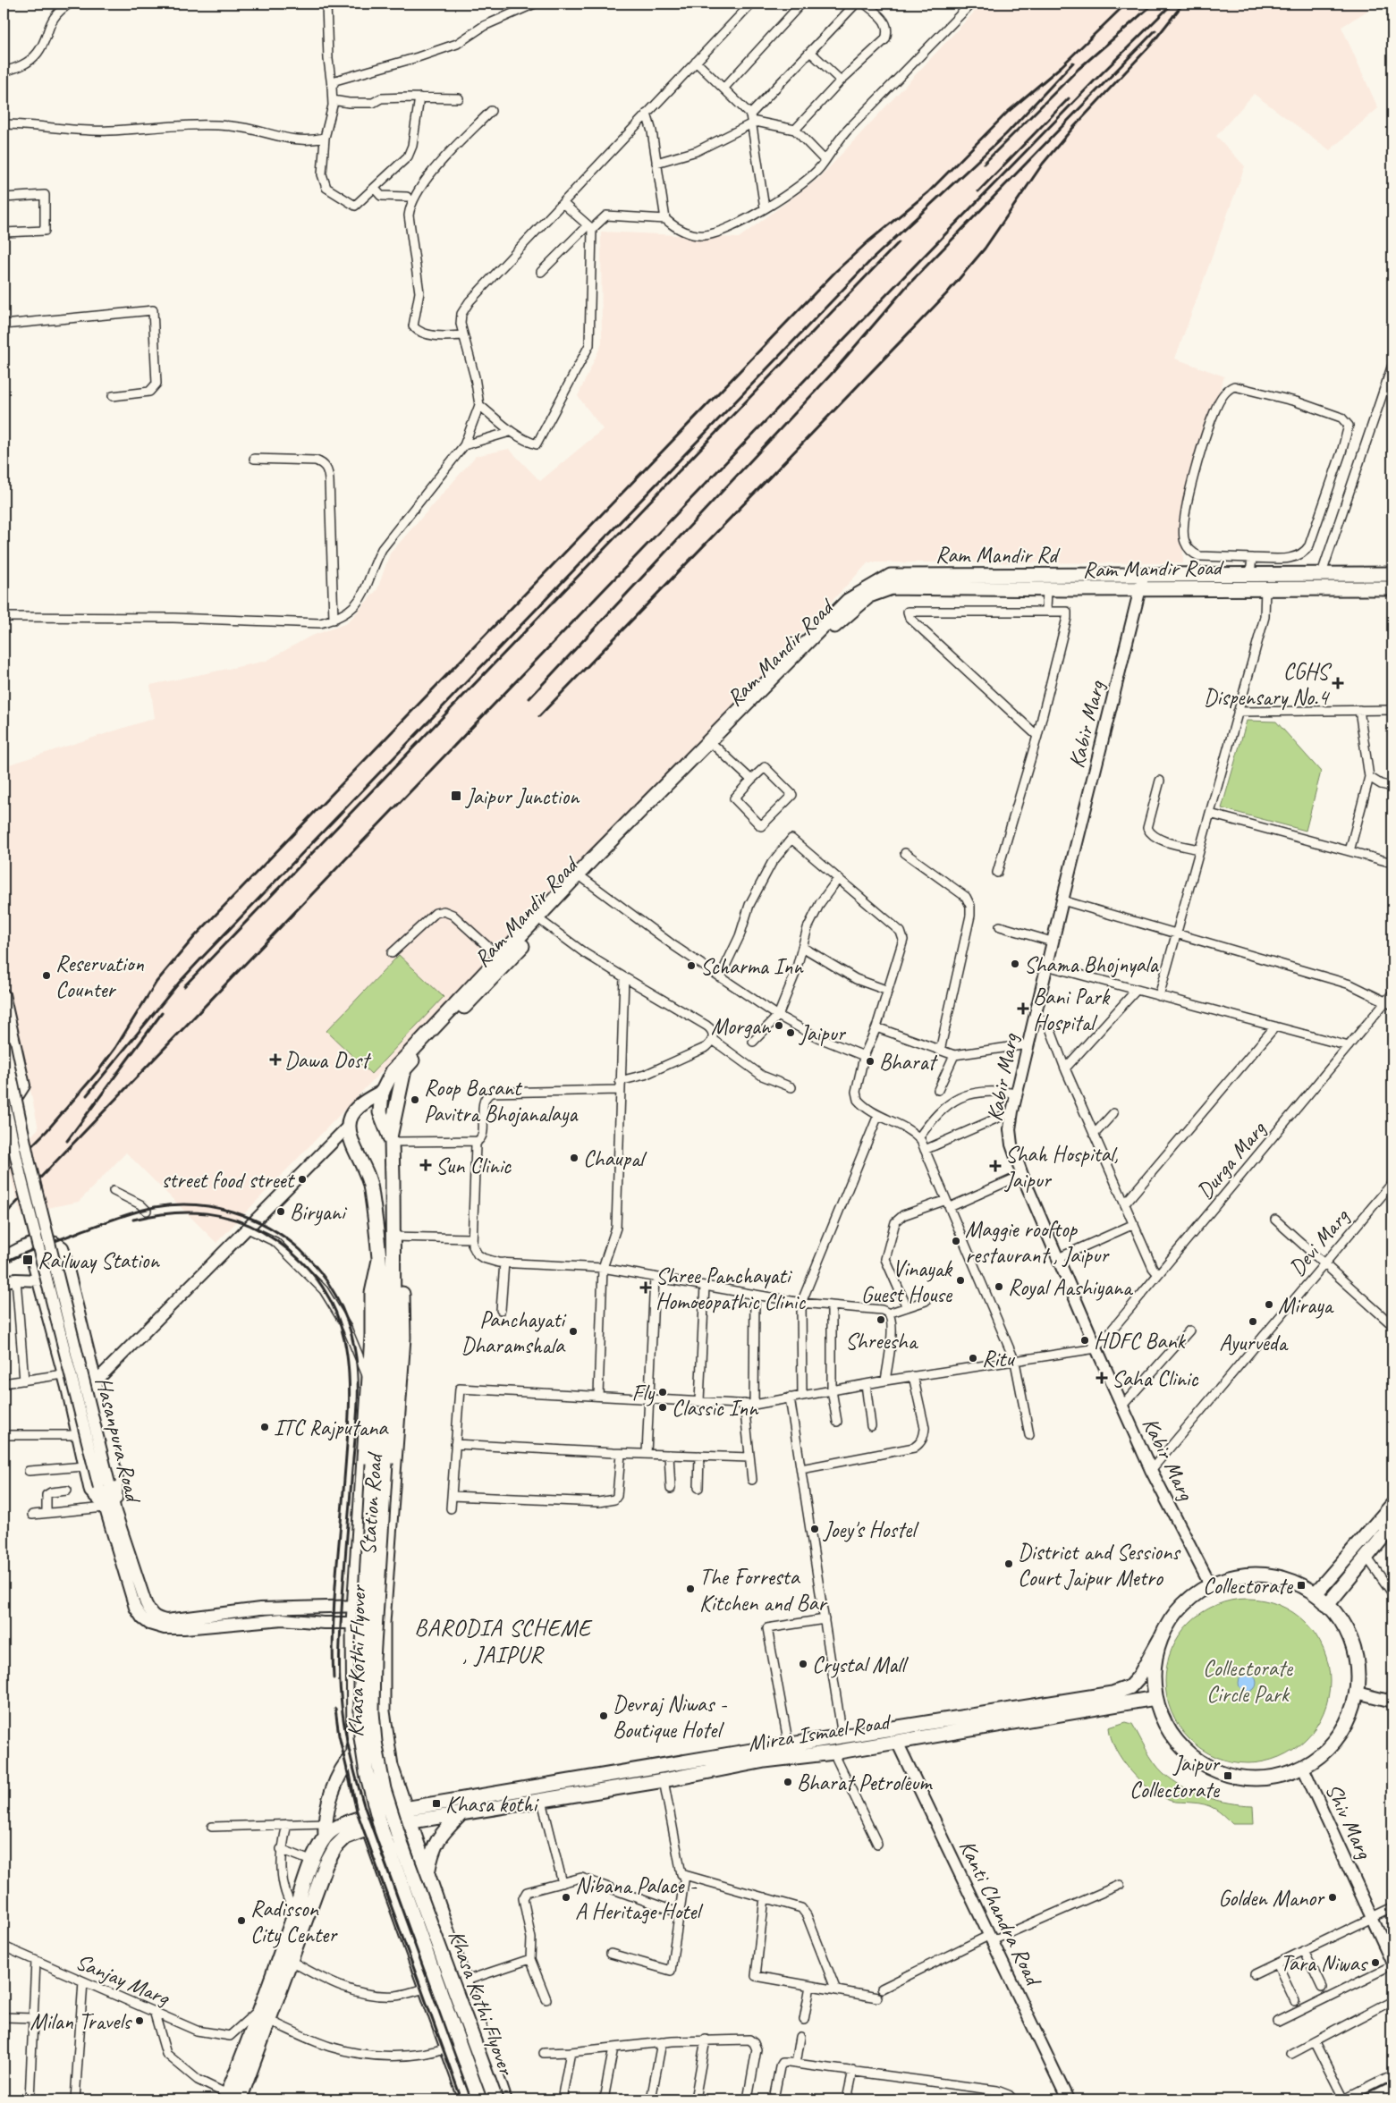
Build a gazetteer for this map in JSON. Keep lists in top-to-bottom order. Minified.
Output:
{"streets":{"main road":["Ram Mandir Rd","Ram Mandir Road","Station Road","Khasa Kothi Flyover","Mirza Ismael Road"],"street":["Kabir Marg","Durga Marg","Devi Marg","Hasanpura Road","Shiv Marg","Kanti Chandra Road","Sanjay Marg"]},"crossings":[["Ram Mandir Rd","Ram Mandir Road"],["Ram Mandir Rd","Kabir Marg"],["Ram Mandir Road","Kabir Marg"],["Ram Mandir Road","Station Road"],["Kabir Marg","Durga Marg"],["Kabir Marg","Devi Marg"],["Hasanpura Road","Station Road"],["Station Road","Khasa Kothi Flyover"],["Station Road","Mirza Ismael Road"],["Mirza Ismael Road","Kanti Chandra Road"]],"districts":["BARODIA SCHEME , JAIPUR"],"parks":["Collectorate Circle Park"],"places":{"health":["CGHS Dispensary No.4","Bani Park Hospital","Dawa Dost","Sun Clinic","Shah Hospital, Jaipur","Shree Panchayati Homoeopathic Clinic","Saha Clinic"],"transit":["Jaipur Junction","Railway Station","Collectorate","Jaipur Collectorate","Khasa kothi"],"other":["Shama Bhojnyala","Scharma Inn","Reservation Counter","Morgan","Jaipur","Bharat","Roop Basant Pavitra Bhojanalaya","Chaupal","street food street","Biryani","Maggie rooftop restaurant , Jaipur","Vinayak Guest House","Royal Aashiyana","Miraya","Shreesha","Ayurveda","Panchayati Dharamshala","HDFC Bank","Ritu","Fly","Classic Inn","ITC Rajputana","Joey's Hostel","District and Sessions Court Jaipur Metro","The Forresta Kitchen and Bar","Crystal Mall","Devraj Niwas - Boutique Hotel","Bharat Petroleum","Nibana Palace - A Heritage Hotel","Golden Manor","Radisson City Center","Tara Niwas","Milan Travels"]}}
